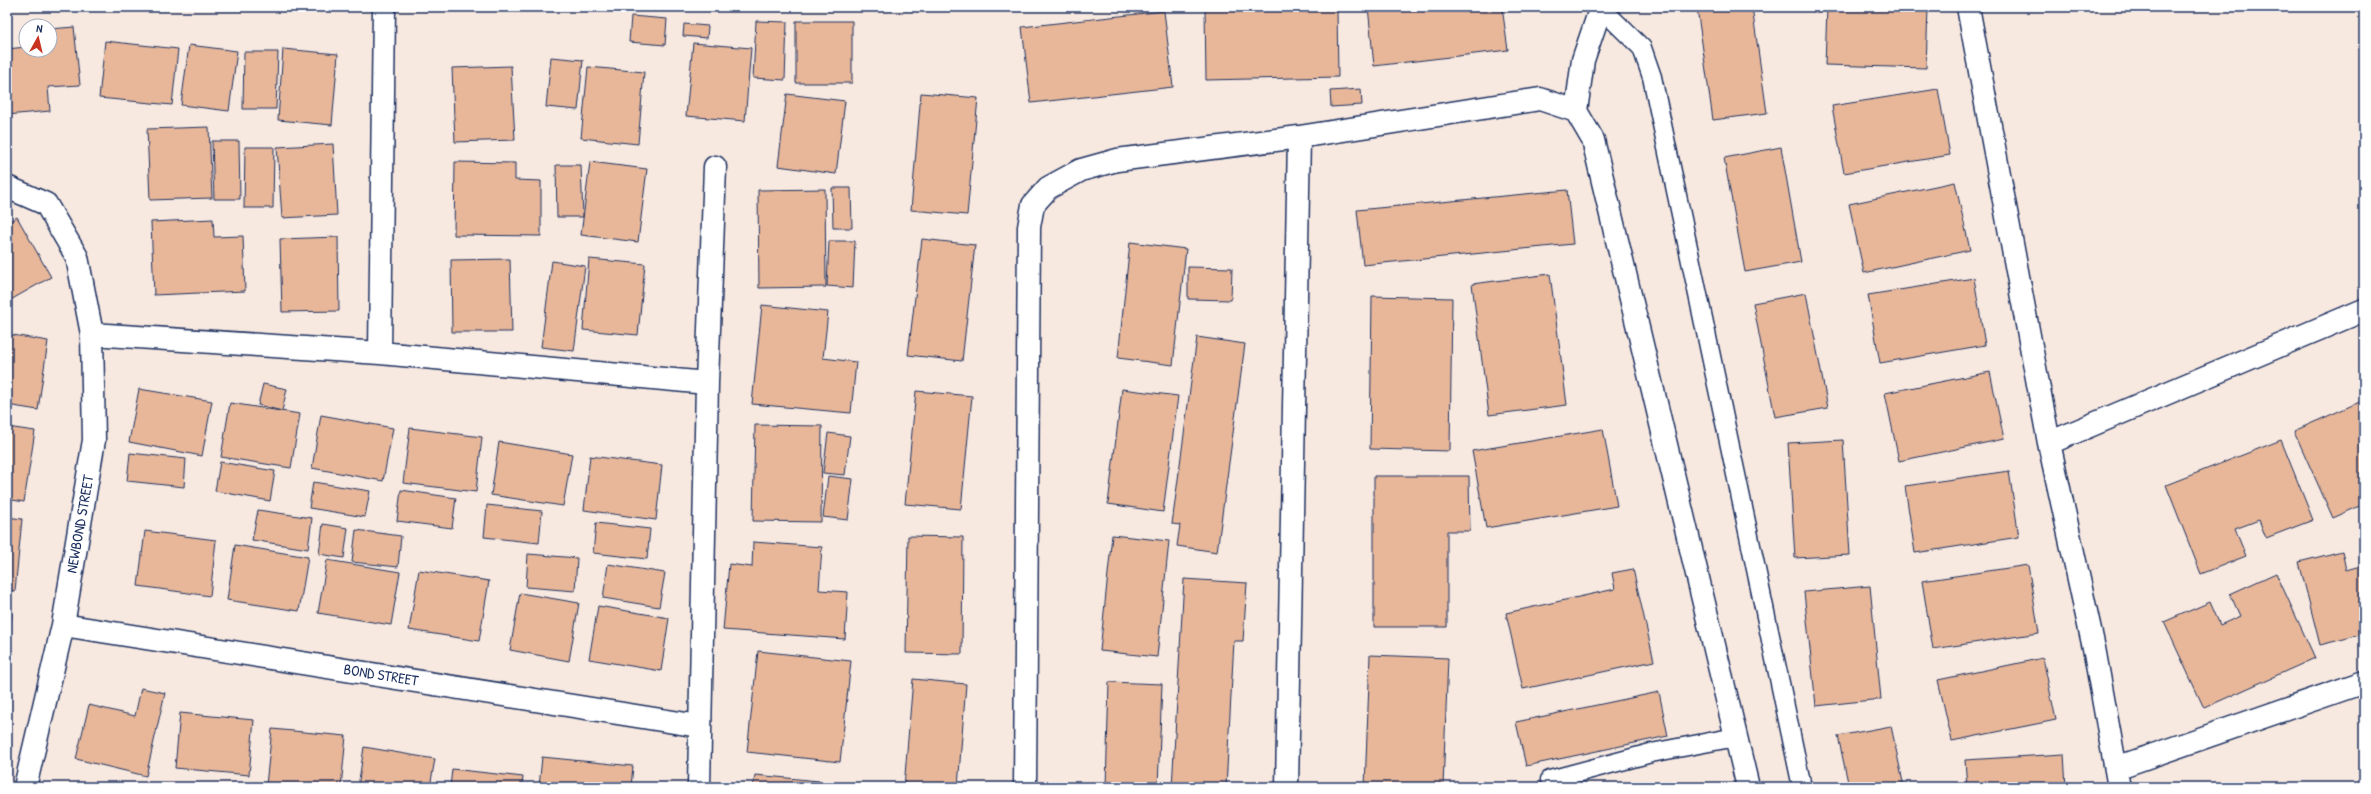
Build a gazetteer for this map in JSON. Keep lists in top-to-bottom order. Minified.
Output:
{"streets":{"street":["NEWBOND STREET","BOND STREET"]},"crossings":[["NEWBOND STREET","BOND STREET"]],"north":"top"}
